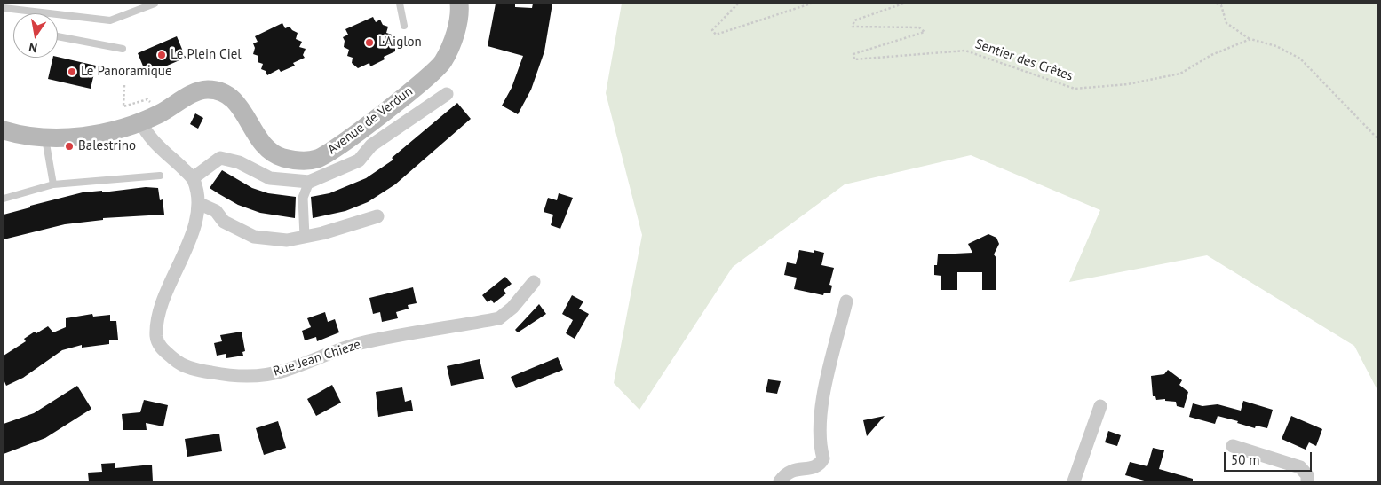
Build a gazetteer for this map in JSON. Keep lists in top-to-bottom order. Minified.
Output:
{"streets":{"main road":["Avenue de Verdun"],"street":["Rue Jean Chieze"],"path":["Sentier des Crêtes"]},"places":["L'Aiglon","Le Plein Ciel","Le Panoramique","Balestrino"],"scale_bar":"50 m","north":"bottom"}
